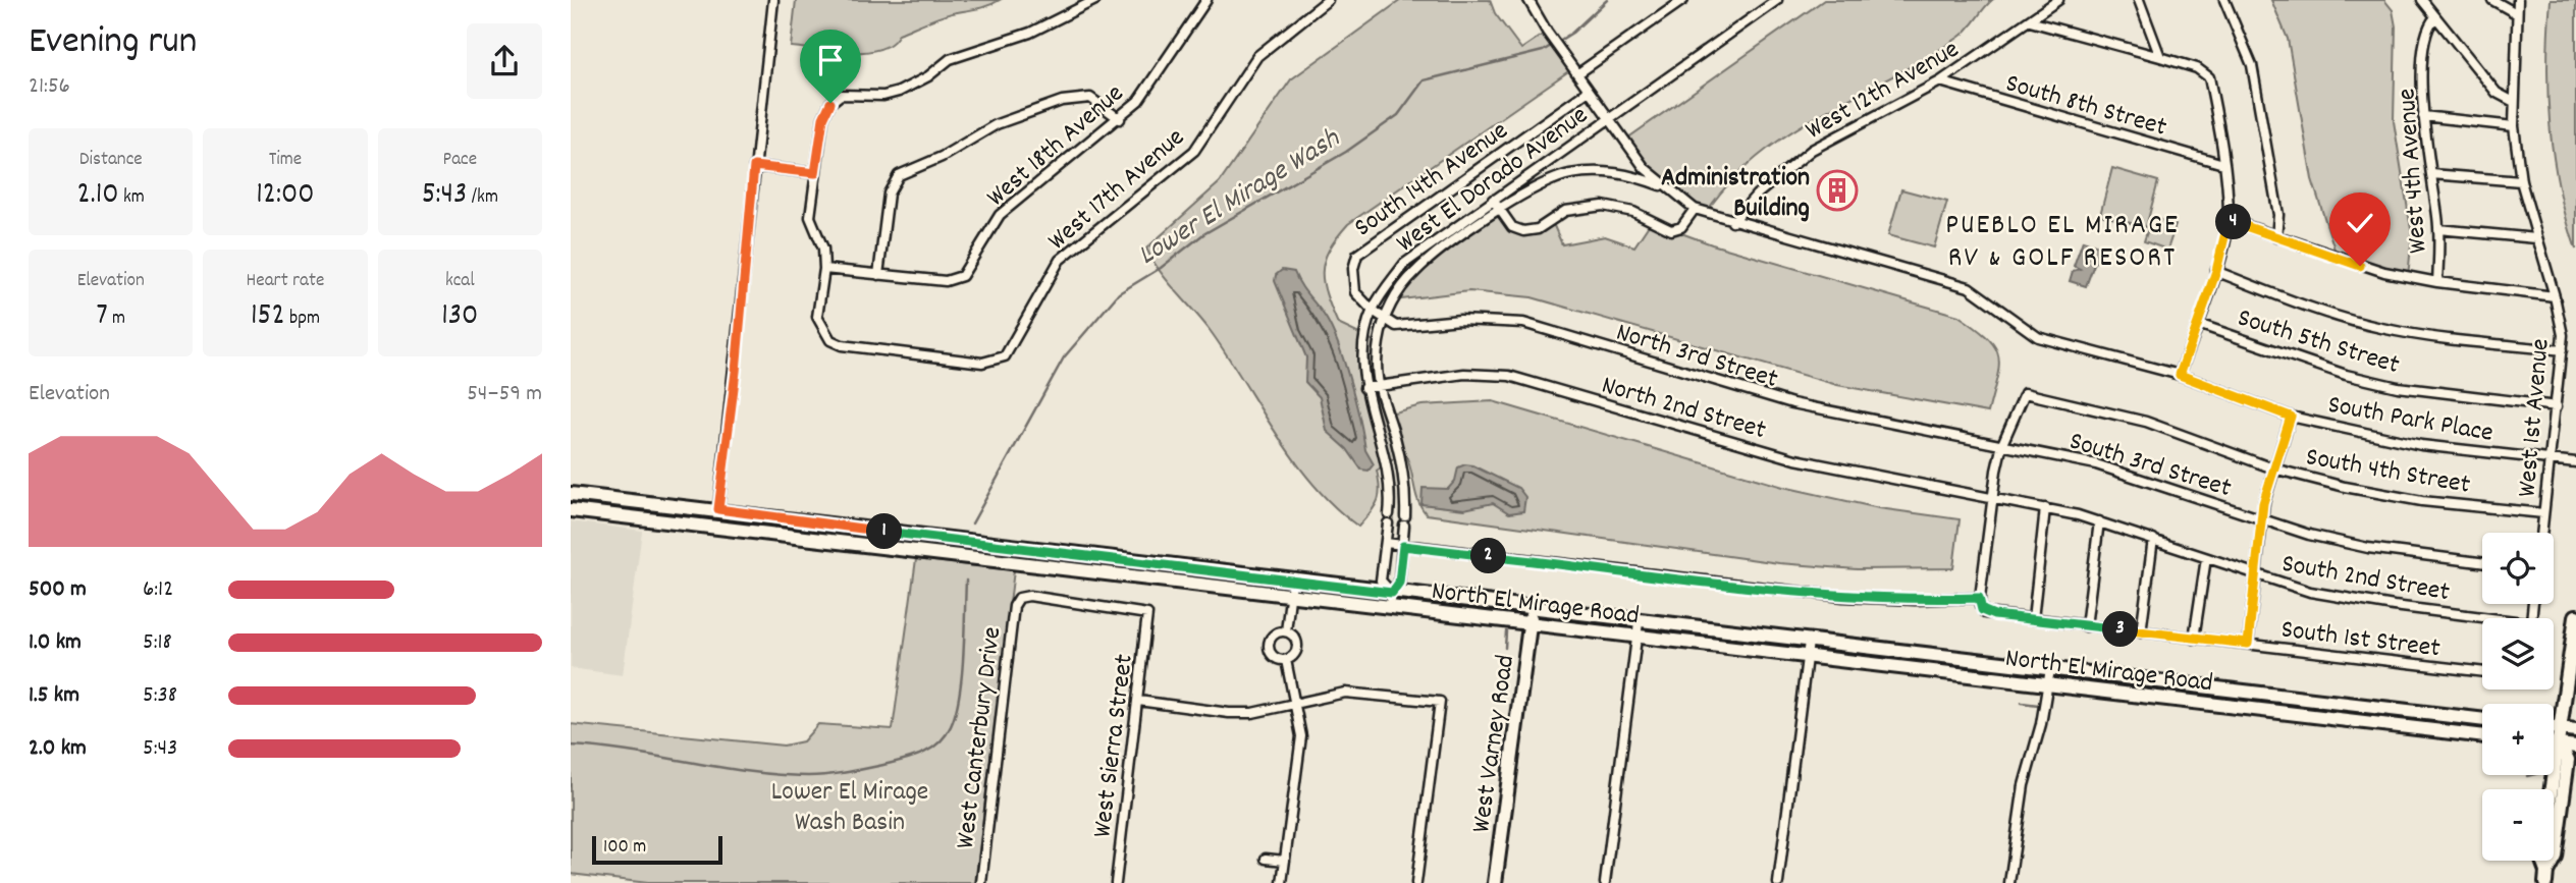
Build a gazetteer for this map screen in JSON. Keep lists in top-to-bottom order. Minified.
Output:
{"streets":{"main road":["North El Mirage Road","West Varney Road"],"street":["West 12th Avenue","South 8th Street","West 18th Avenue","West 4th Avenue","South 14th Avenue","West El Dorado Avenue","West 17th Avenue","South 5th Street","North 3rd Street","North 2nd Street","South Park Place","West 1st Avenue","South 3rd Street","South 4th Street","South 2nd Street","South 1st Street","West Canterbury Drive","West Sierra Street"]},"crossings":[["West 12th Avenue","South 8th Street"],["West 12th Avenue","South Park Place"],["West 18th Avenue","West 17th Avenue"],["South 14th Avenue","West El Dorado Avenue"],["South 14th Avenue","North 3rd Street"],["West El Dorado Avenue","North 3rd Street"],["West El Dorado Avenue","North 2nd Street"],["West El Dorado Avenue","North El Mirage Road"],["South 5th Street","West 1st Avenue"],["North 3rd Street","South 3rd Street"],["North 3rd Street","South 4th Street"],["North 2nd Street","South 2nd Street"],["South Park Place","West 1st Avenue"],["West 1st Avenue","South 4th Street"],["South 3rd Street","South 4th Street"],["North El Mirage Road","West Varney Road"],["West Canterbury Drive","West Sierra Street"]],"districts":["PUEBLO EL MIRAGE RV & GOLF RESORT"],"water":["Lower El Mirage Wash"],"parks":["Lower El Mirage Wash Basin"],"places":{"building":["Administration Building"]},"scale_bar":"100 m","page":{"heading":["Evening run","21:56"],"stats":[["Distance","2.10 km"],["Time","12:00"],["Pace","5:43 /km"],["Elevation","7 m"],["Heart rate","152 bpm"],["kcal","130"]],"pins":["4","1","2","3"],"chart":["Elevation","54–59 m"],"map_buttons":["+","−"],"list":[{"name":"500 m","note":"6:12"},{"name":"1.0 km","note":"5:18"},{"name":"1.5 km","note":"5:38"},{"name":"2.0 km","note":"5:43"}],"scale":"100 m"}}
